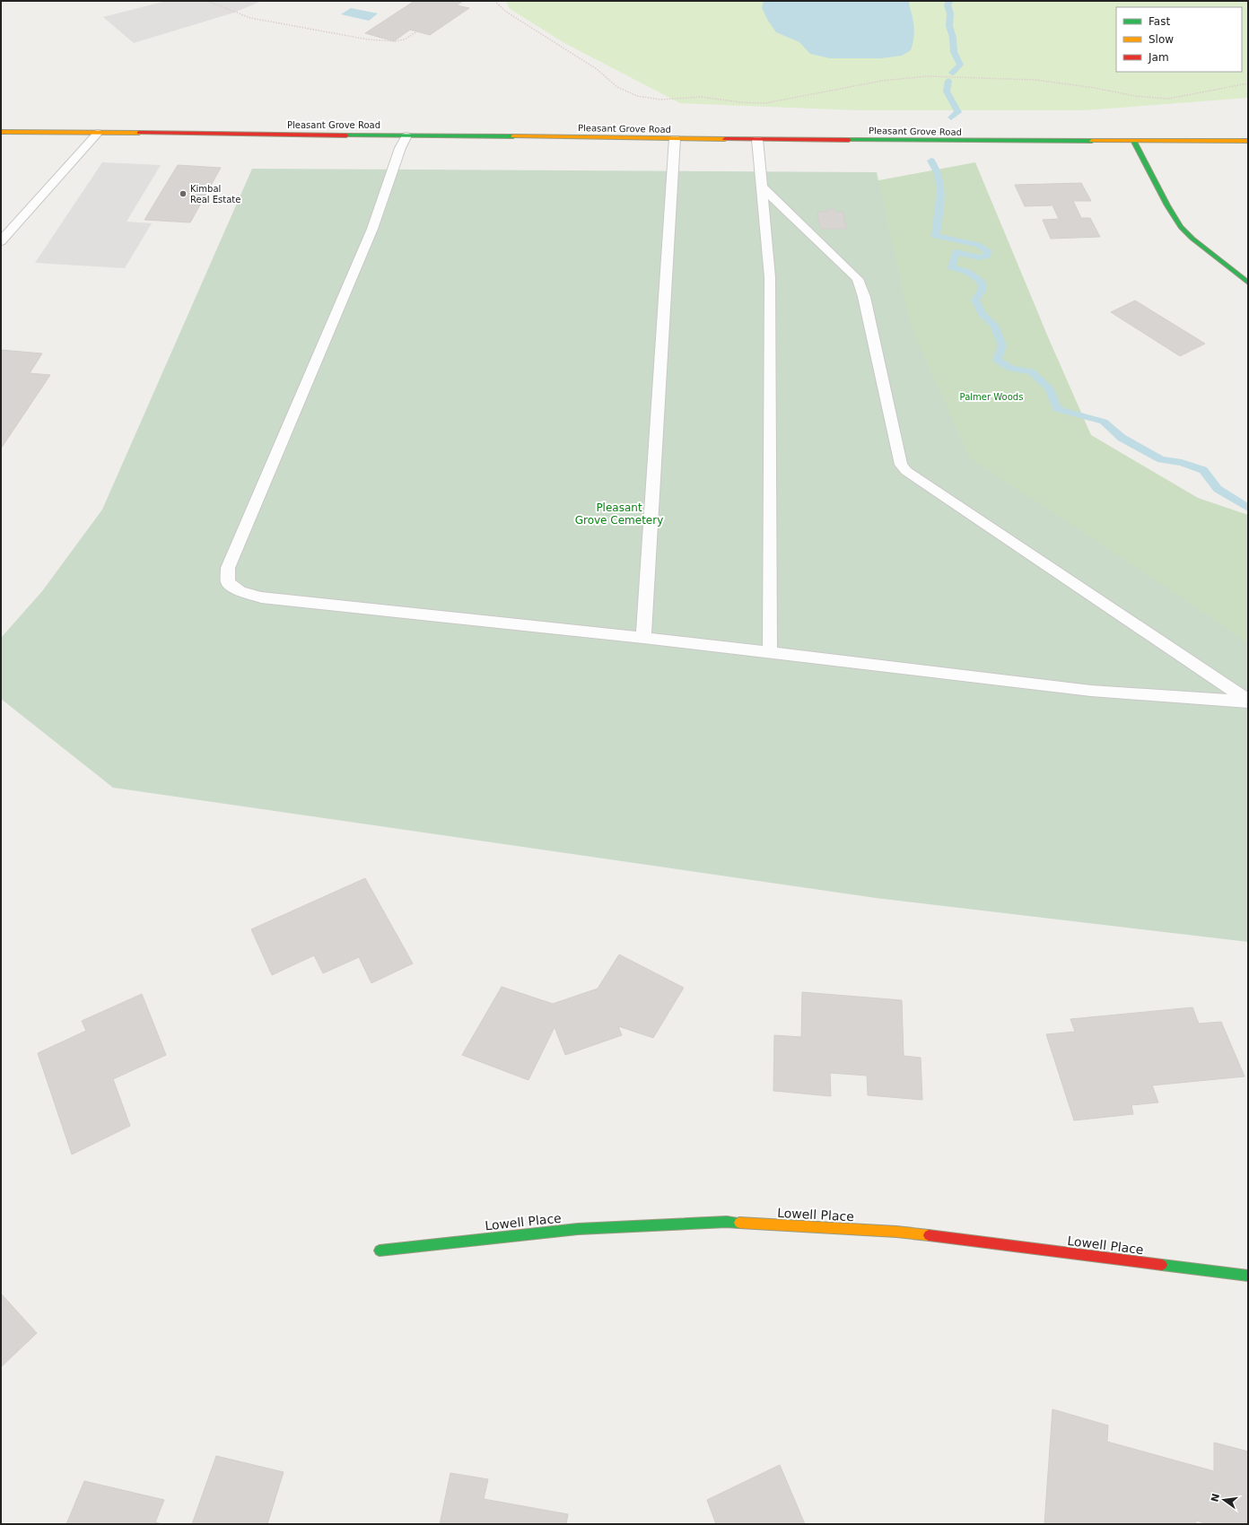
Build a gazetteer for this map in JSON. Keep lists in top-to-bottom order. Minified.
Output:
{"streets":{"street":["Pleasant Grove Road","Lowell Place"]},"parks":["Palmer Woods","Pleasant Grove Cemetery"],"places":["Kimbal Real Estate"],"legend":["Fast","Slow","Jam"],"north":"left"}
